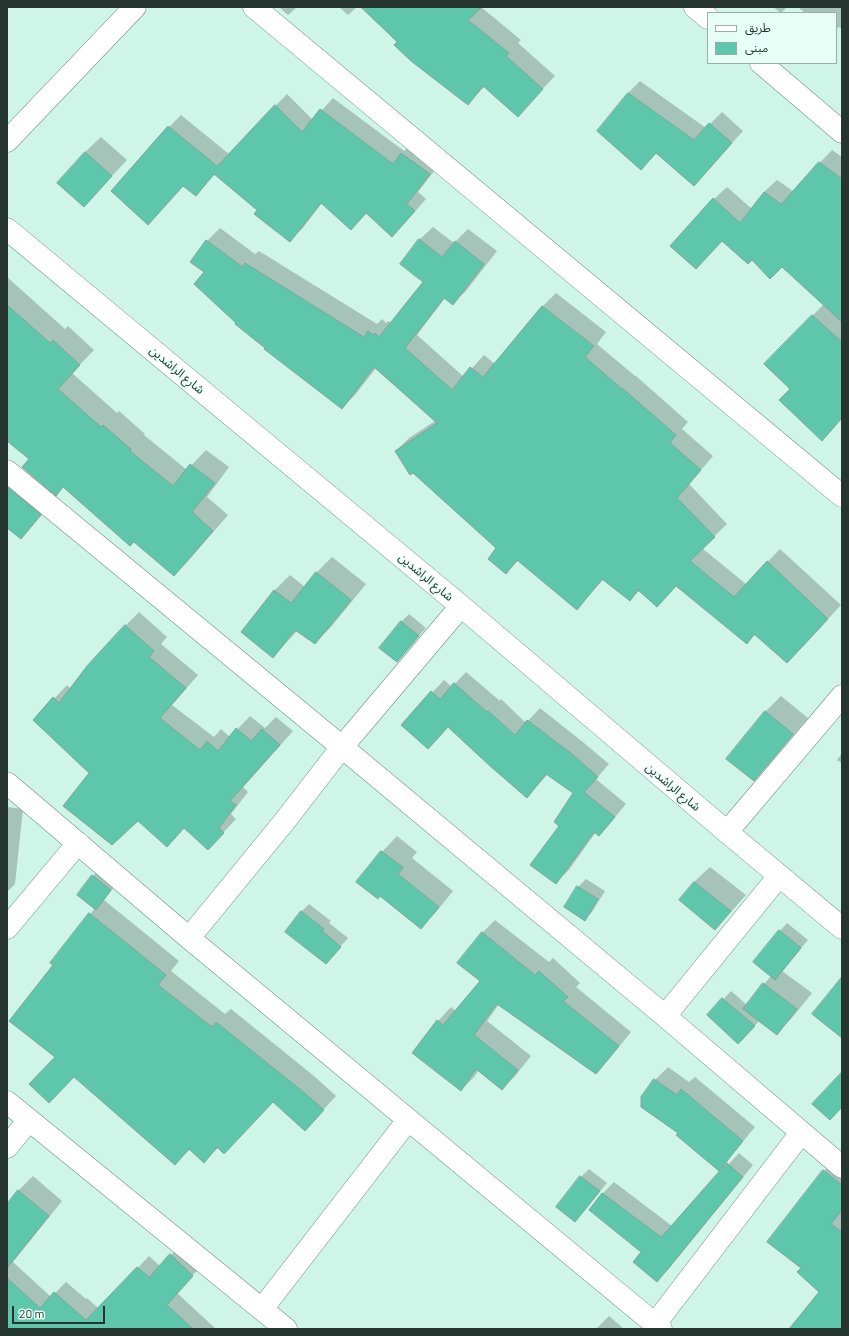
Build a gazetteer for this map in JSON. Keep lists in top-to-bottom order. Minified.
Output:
{"streets":{"street":["شارع الراشدين"]},"legend":["طريق","مبنى"],"scale_bar":"20 m"}
